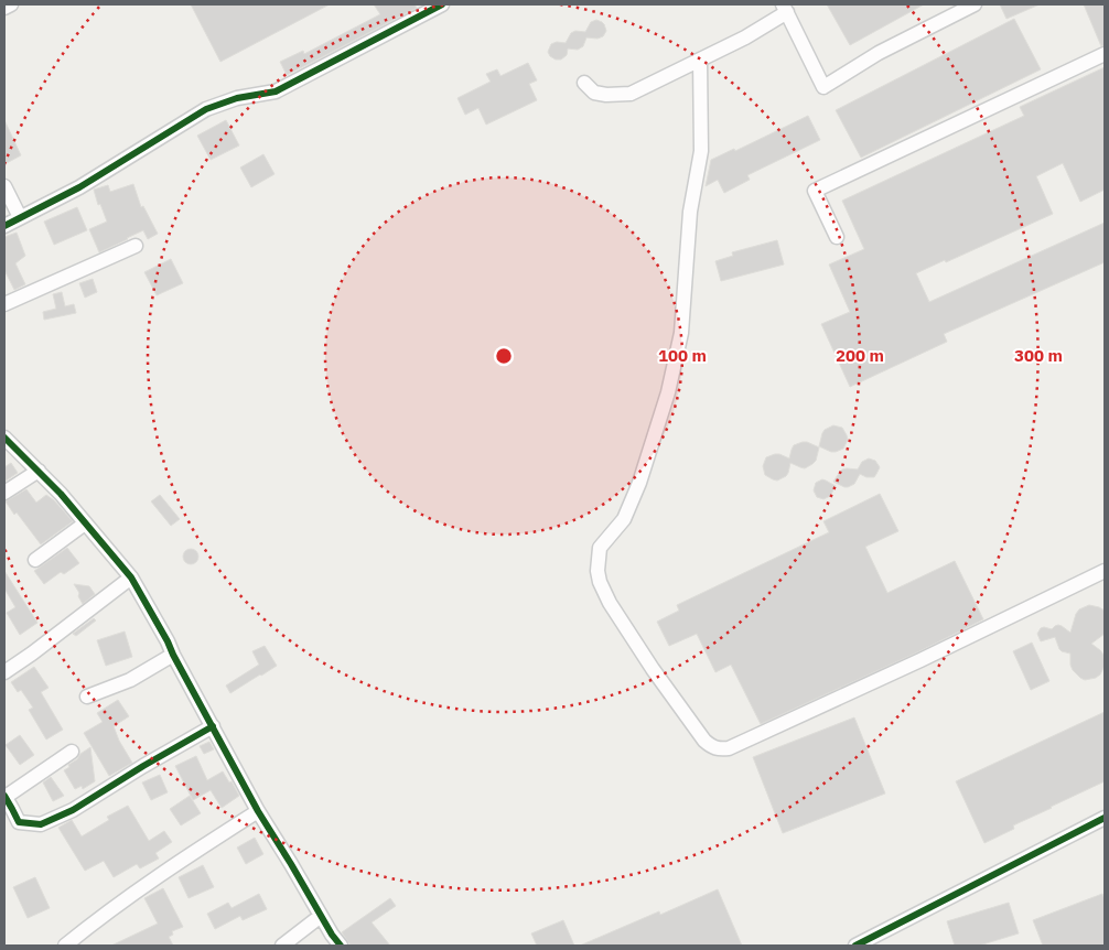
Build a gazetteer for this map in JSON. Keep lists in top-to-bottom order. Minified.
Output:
{"rings":["100 m","200 m","300 m"]}
